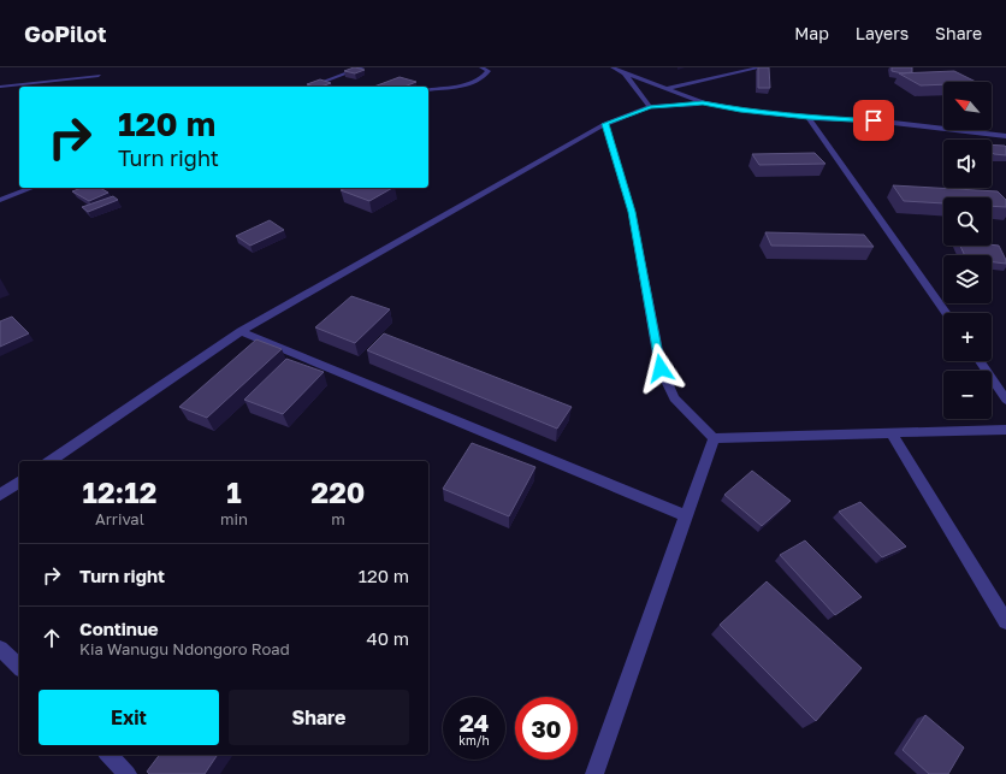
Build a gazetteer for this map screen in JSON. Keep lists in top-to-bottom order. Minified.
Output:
{"north":"top left","page":{"header":"GoPilot","nav":["Map","Layers","Share"],"map_buttons":["+","−"],"turn":["120 m","Turn right"],"eta":["12:12","Arrival","1","min","220","m"],"list":[{"name":"Turn right","value":"120 m"},{"name":"Continue","note":"Kia Wanugu Ndongoro Road","value":"40 m"}],"buttons":["Exit","Share"],"speed":"24 km/h","limit":"30"}}
